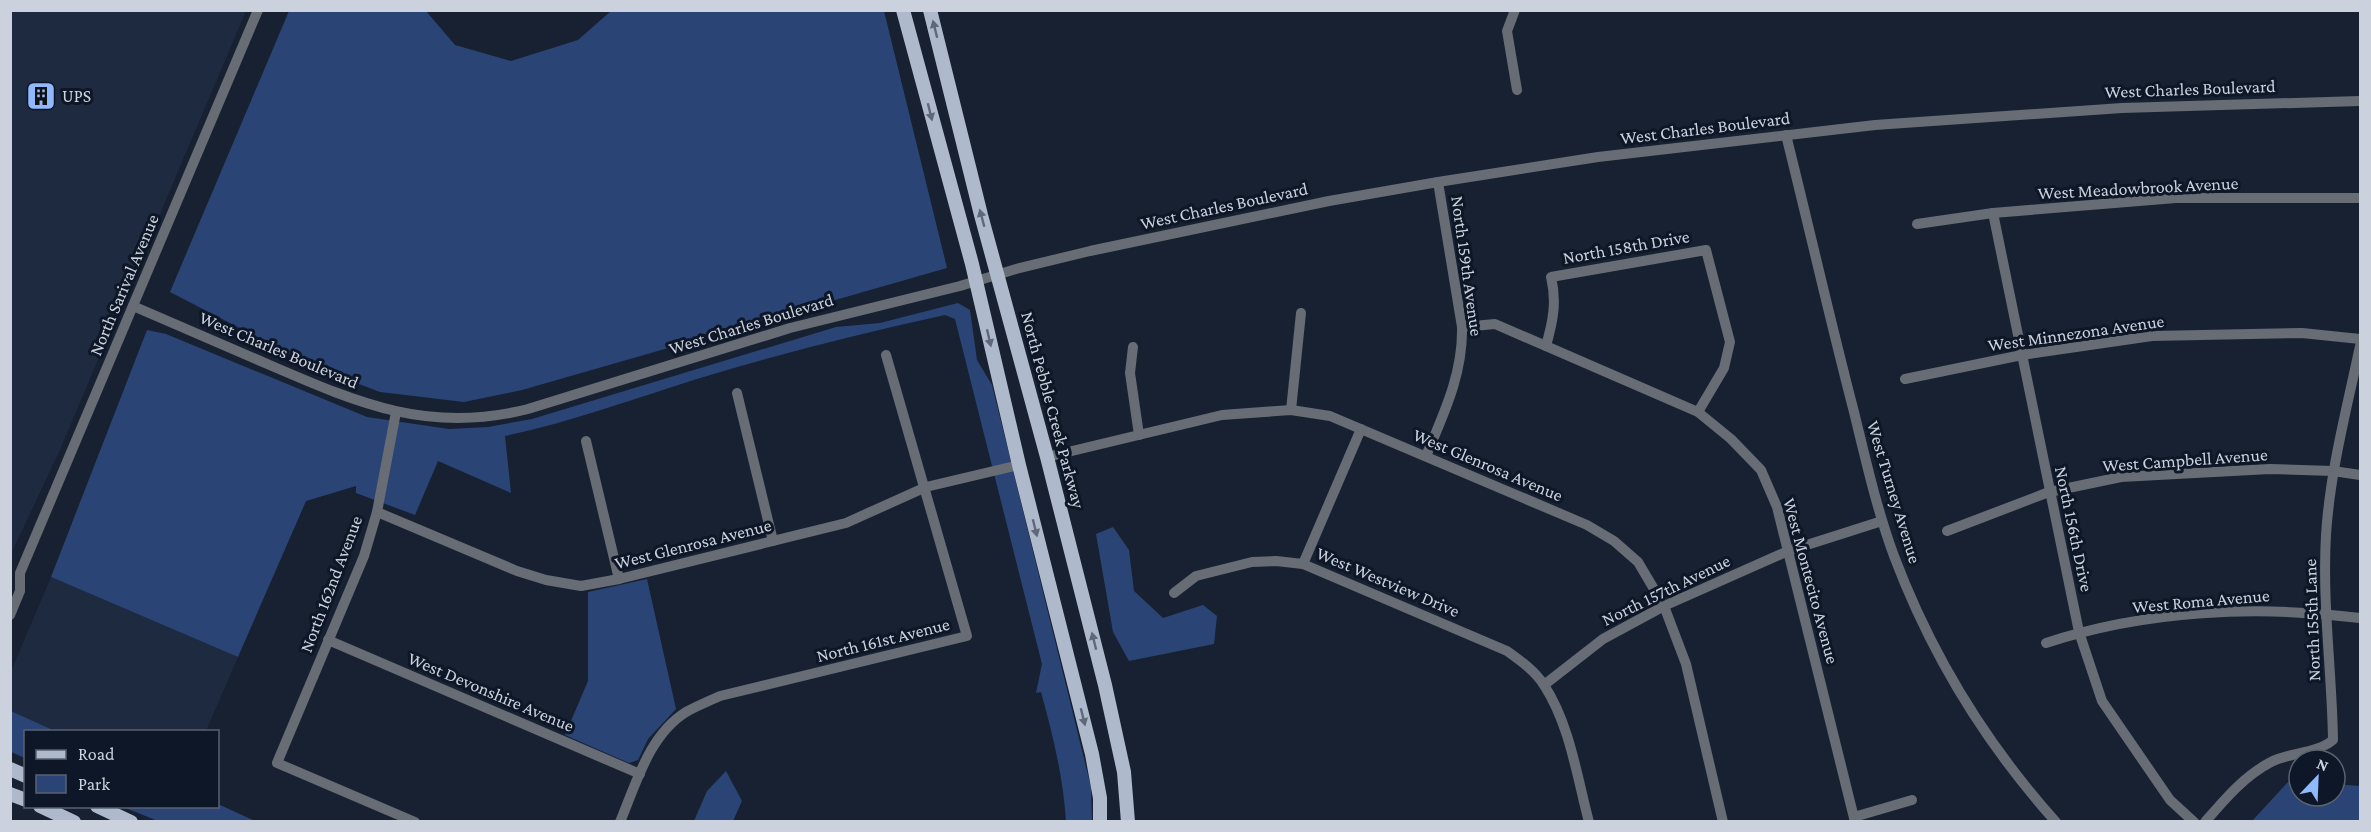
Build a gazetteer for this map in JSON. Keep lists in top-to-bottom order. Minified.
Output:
{"streets":{"main road":["North Pebble Creek Parkway"],"street":["West Charles Boulevard","West Meadowbrook Avenue","North 158th Drive","North 159th Avenue","North Sarival Avenue","West Minnezona Avenue","West Campbell Avenue","West Glenrosa Avenue","West Turney Avenue","North 156th Drive","West Montecito Avenue","West Westview Drive","North 162nd Avenue","North 157th Avenue","West Roma Avenue","North 155th Lane","North 161st Avenue","West Devonshire Avenue"]},"crossings":[["West Charles Boulevard","North 159th Avenue"],["West Charles Boulevard","North Sarival Avenue"],["West Charles Boulevard","North Pebble Creek Parkway"],["West Charles Boulevard","West Turney Avenue"],["West Charles Boulevard","North 162nd Avenue"],["West Meadowbrook Avenue","North 156th Drive"],["North 158th Drive","West Montecito Avenue"],["North 159th Avenue","West Glenrosa Avenue"],["North 159th Avenue","West Montecito Avenue"],["West Minnezona Avenue","North 156th Drive"],["North Pebble Creek Parkway","West Glenrosa Avenue"],["West Campbell Avenue","North 156th Drive"],["West Campbell Avenue","North 155th Lane"],["West Glenrosa Avenue","North 162nd Avenue"],["West Glenrosa Avenue","North 157th Avenue"],["West Glenrosa Avenue","North 161st Avenue"],["West Turney Avenue","North 157th Avenue"],["North 156th Drive","West Roma Avenue"],["West Montecito Avenue","North 157th Avenue"],["West Westview Drive","North 157th Avenue"],["North 162nd Avenue","West Devonshire Avenue"],["West Roma Avenue","North 155th Lane"],["North 161st Avenue","West Devonshire Avenue"]],"places":{"building":["UPS"]},"legend":["Road","Park"],"north":"top right"}
